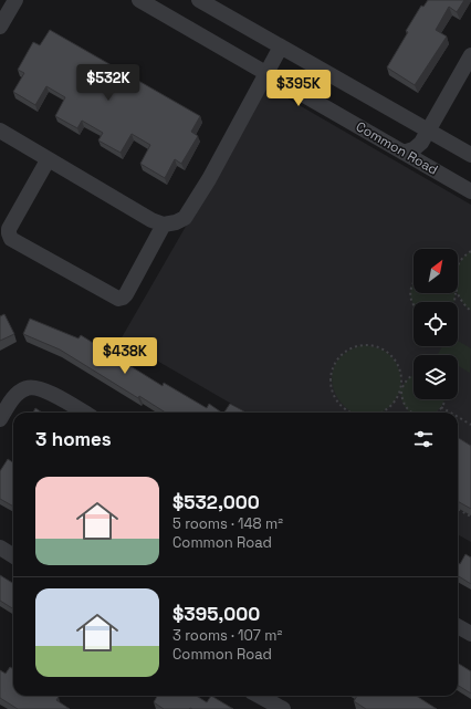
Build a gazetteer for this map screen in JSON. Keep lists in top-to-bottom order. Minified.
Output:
{"streets":{"street":["Common Road"]},"north":"top right","page":{"price":["$532K","$395K","$438K"],"heading":"3 homes","list":[{"name":"$532,000","note":"5 rooms · 148 m² · Common Road"},{"name":"$395,000","note":"3 rooms · 107 m² · Common Road"}]}}
